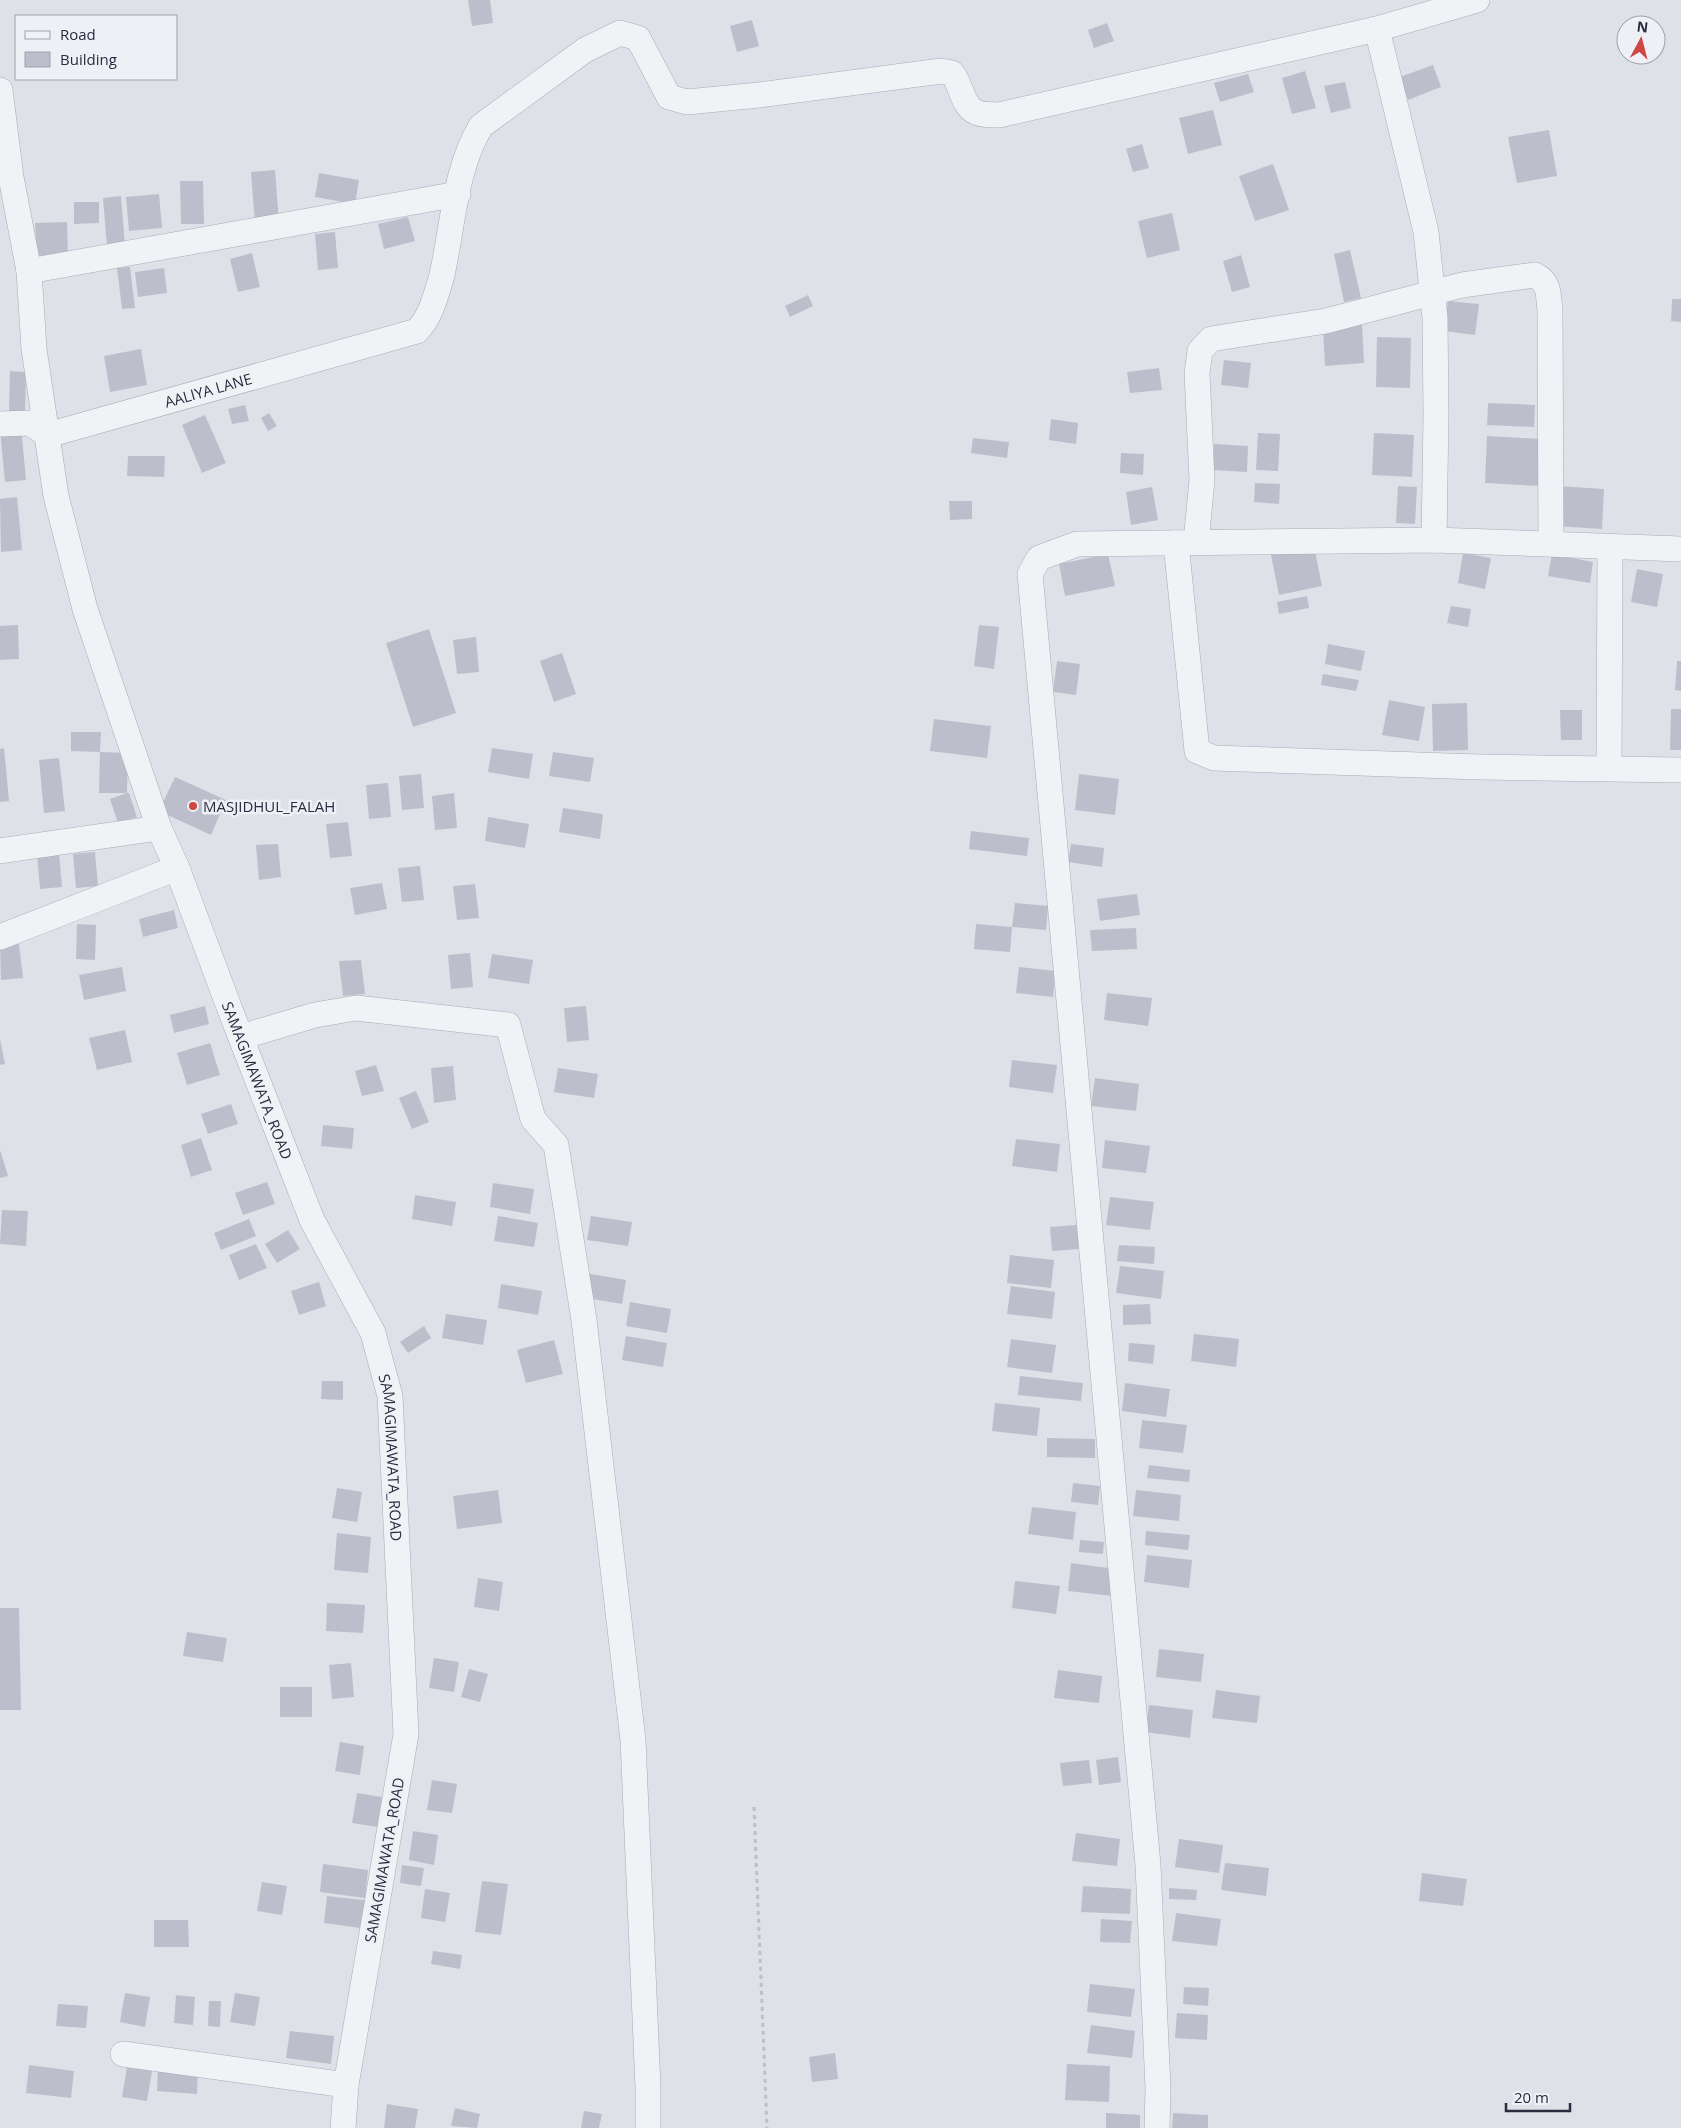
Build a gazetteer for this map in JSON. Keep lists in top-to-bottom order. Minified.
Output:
{"streets":{"street":["AALIYA LANE","SAMAGIMAWATA_ROAD"]},"crossings":[["AALIYA LANE","SAMAGIMAWATA_ROAD"]],"places":["MASJIDHUL_FALAH"],"legend":["Road","Building"],"scale_bar":"20 m","north":"top"}
